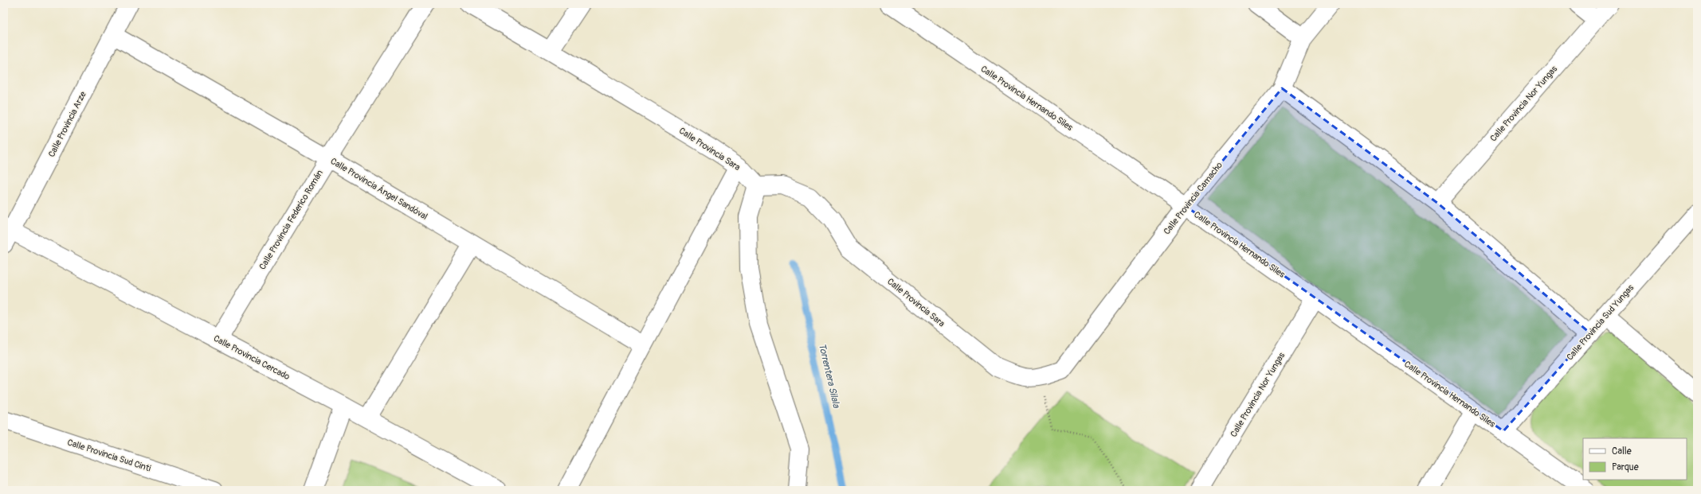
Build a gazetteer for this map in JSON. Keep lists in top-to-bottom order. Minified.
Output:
{"streets":{"street":["Calle Provincia Hernando Siles","Calle Provincia Nor Yungas","Calle Provincia Arze","Calle Provincia Sara","Calle Provincia Ángel Sandóval","Calle Provincia Camacho","Calle Provincia Federico Román","Calle Provincia Sud Yungas","Calle Provincia Cercado","Calle Provincia Sud Cinti"]},"crossings":[["Calle Provincia Hernando Siles","Calle Provincia Nor Yungas"],["Calle Provincia Hernando Siles","Calle Provincia Camacho"],["Calle Provincia Hernando Siles","Calle Provincia Sud Yungas"],["Calle Provincia Arze","Calle Provincia Ángel Sandóval"],["Calle Provincia Arze","Calle Provincia Cercado"],["Calle Provincia Sara","Calle Provincia Camacho"],["Calle Provincia Ángel Sandóval","Calle Provincia Federico Román"],["Calle Provincia Federico Román","Calle Provincia Cercado"]],"water":["Torrentera Silala"],"legend":["Calle","Parque"]}
